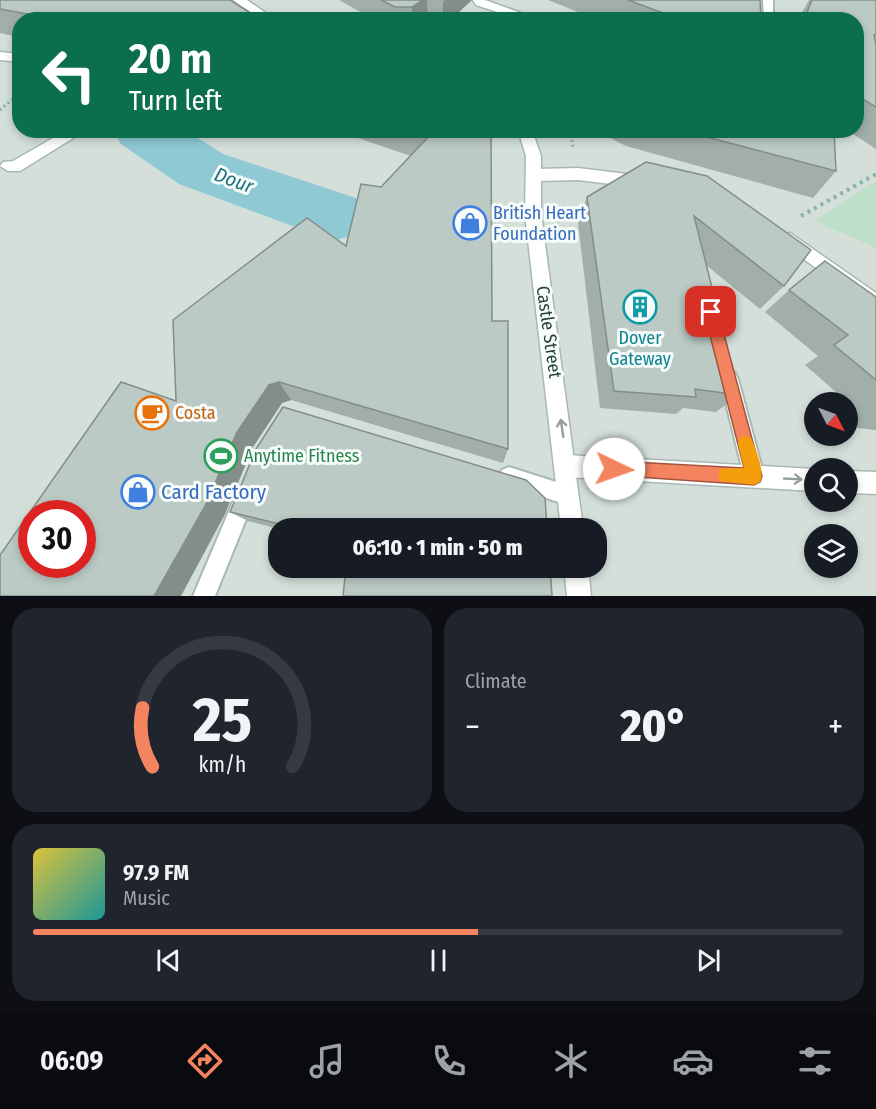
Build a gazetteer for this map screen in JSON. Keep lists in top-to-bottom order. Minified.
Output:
{"streets":{"street":["Castle Street"]},"one_way":["Castle Street"],"water":["Dour"],"places":{"shop":["British Heart Foundation","Card Factory"],"building":["Dover Gateway"],"cafe":["Costa"],"sports":["Anytime Fitness"]},"north":"bottom right","page":{"turn":["20 m","Turn left"],"limit":"30","trip":"06:10 · 1 min · 50 m","tile":"Climate","heat":["−","20°","+"],"song":["97.9 FM","Music"],"tabs":"06:09","gauge":["25","km/h"]}}
